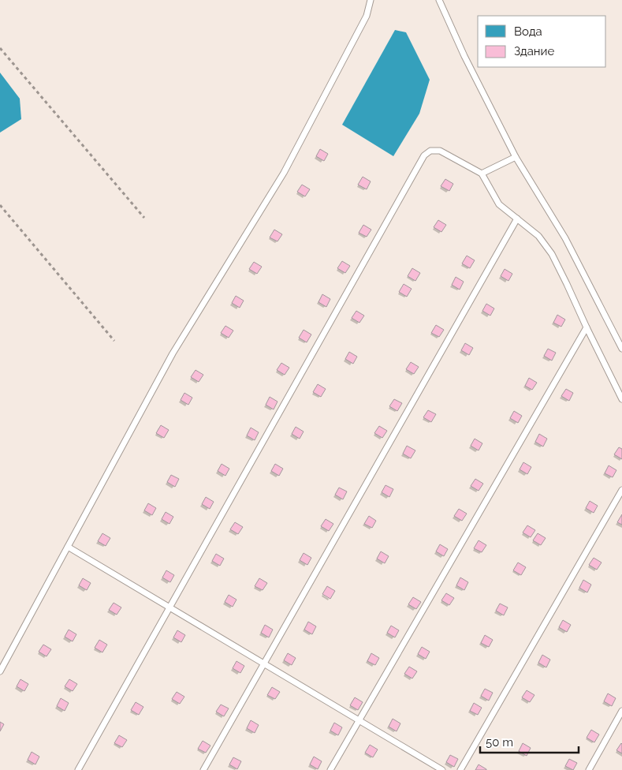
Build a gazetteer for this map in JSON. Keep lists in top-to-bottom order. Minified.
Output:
{"legend":["Вода","Здание"],"scale_bar":"50 m"}
